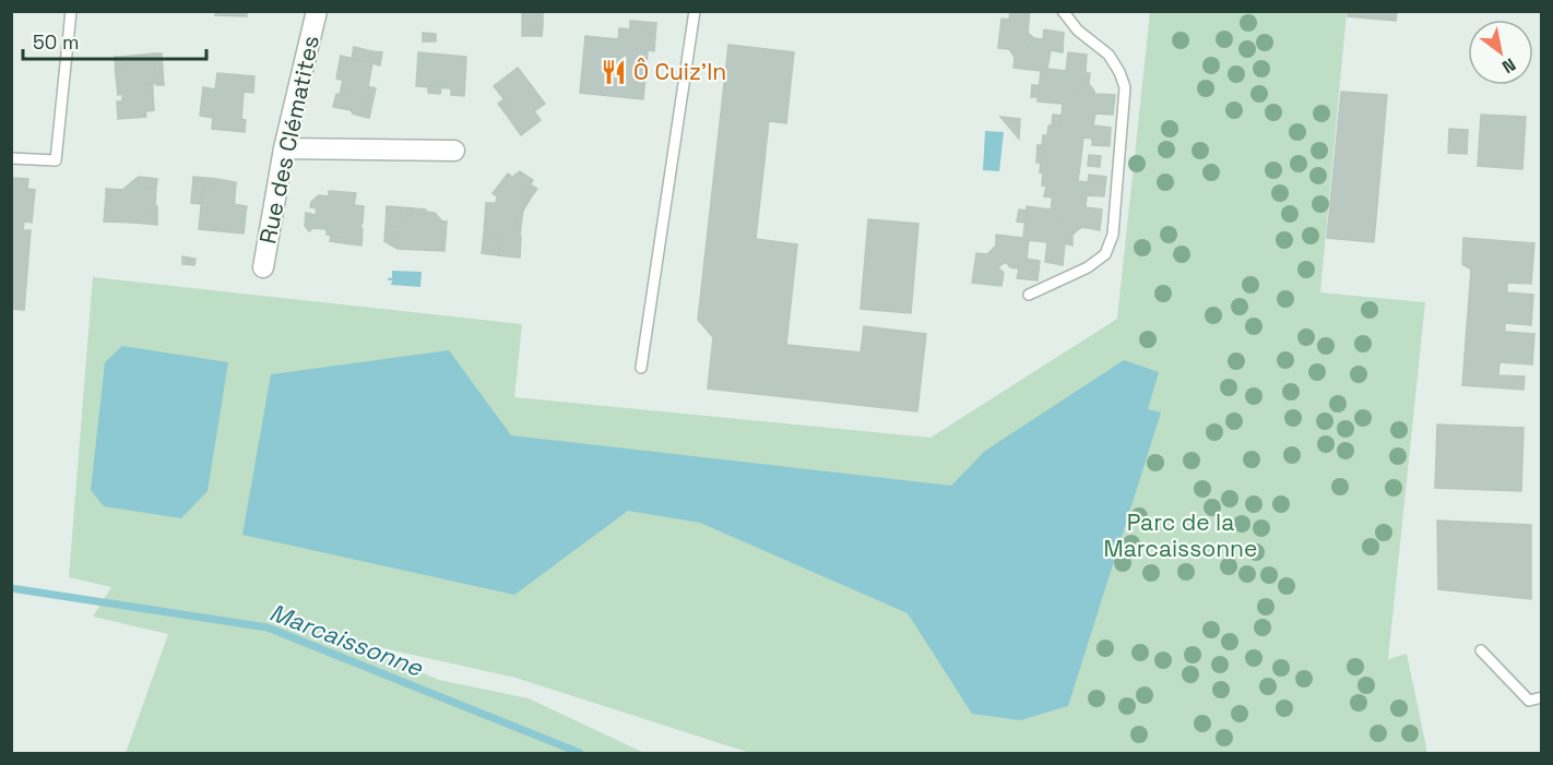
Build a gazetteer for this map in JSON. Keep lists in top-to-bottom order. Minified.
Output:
{"streets":{"street":["Rue des Clématites"]},"water":["Marcaissonne"],"parks":["Parc de la Marcaissonne"],"places":{"restaurant":["Ô Cuiz'In"]},"scale_bar":"50 m","north":"bottom right"}
